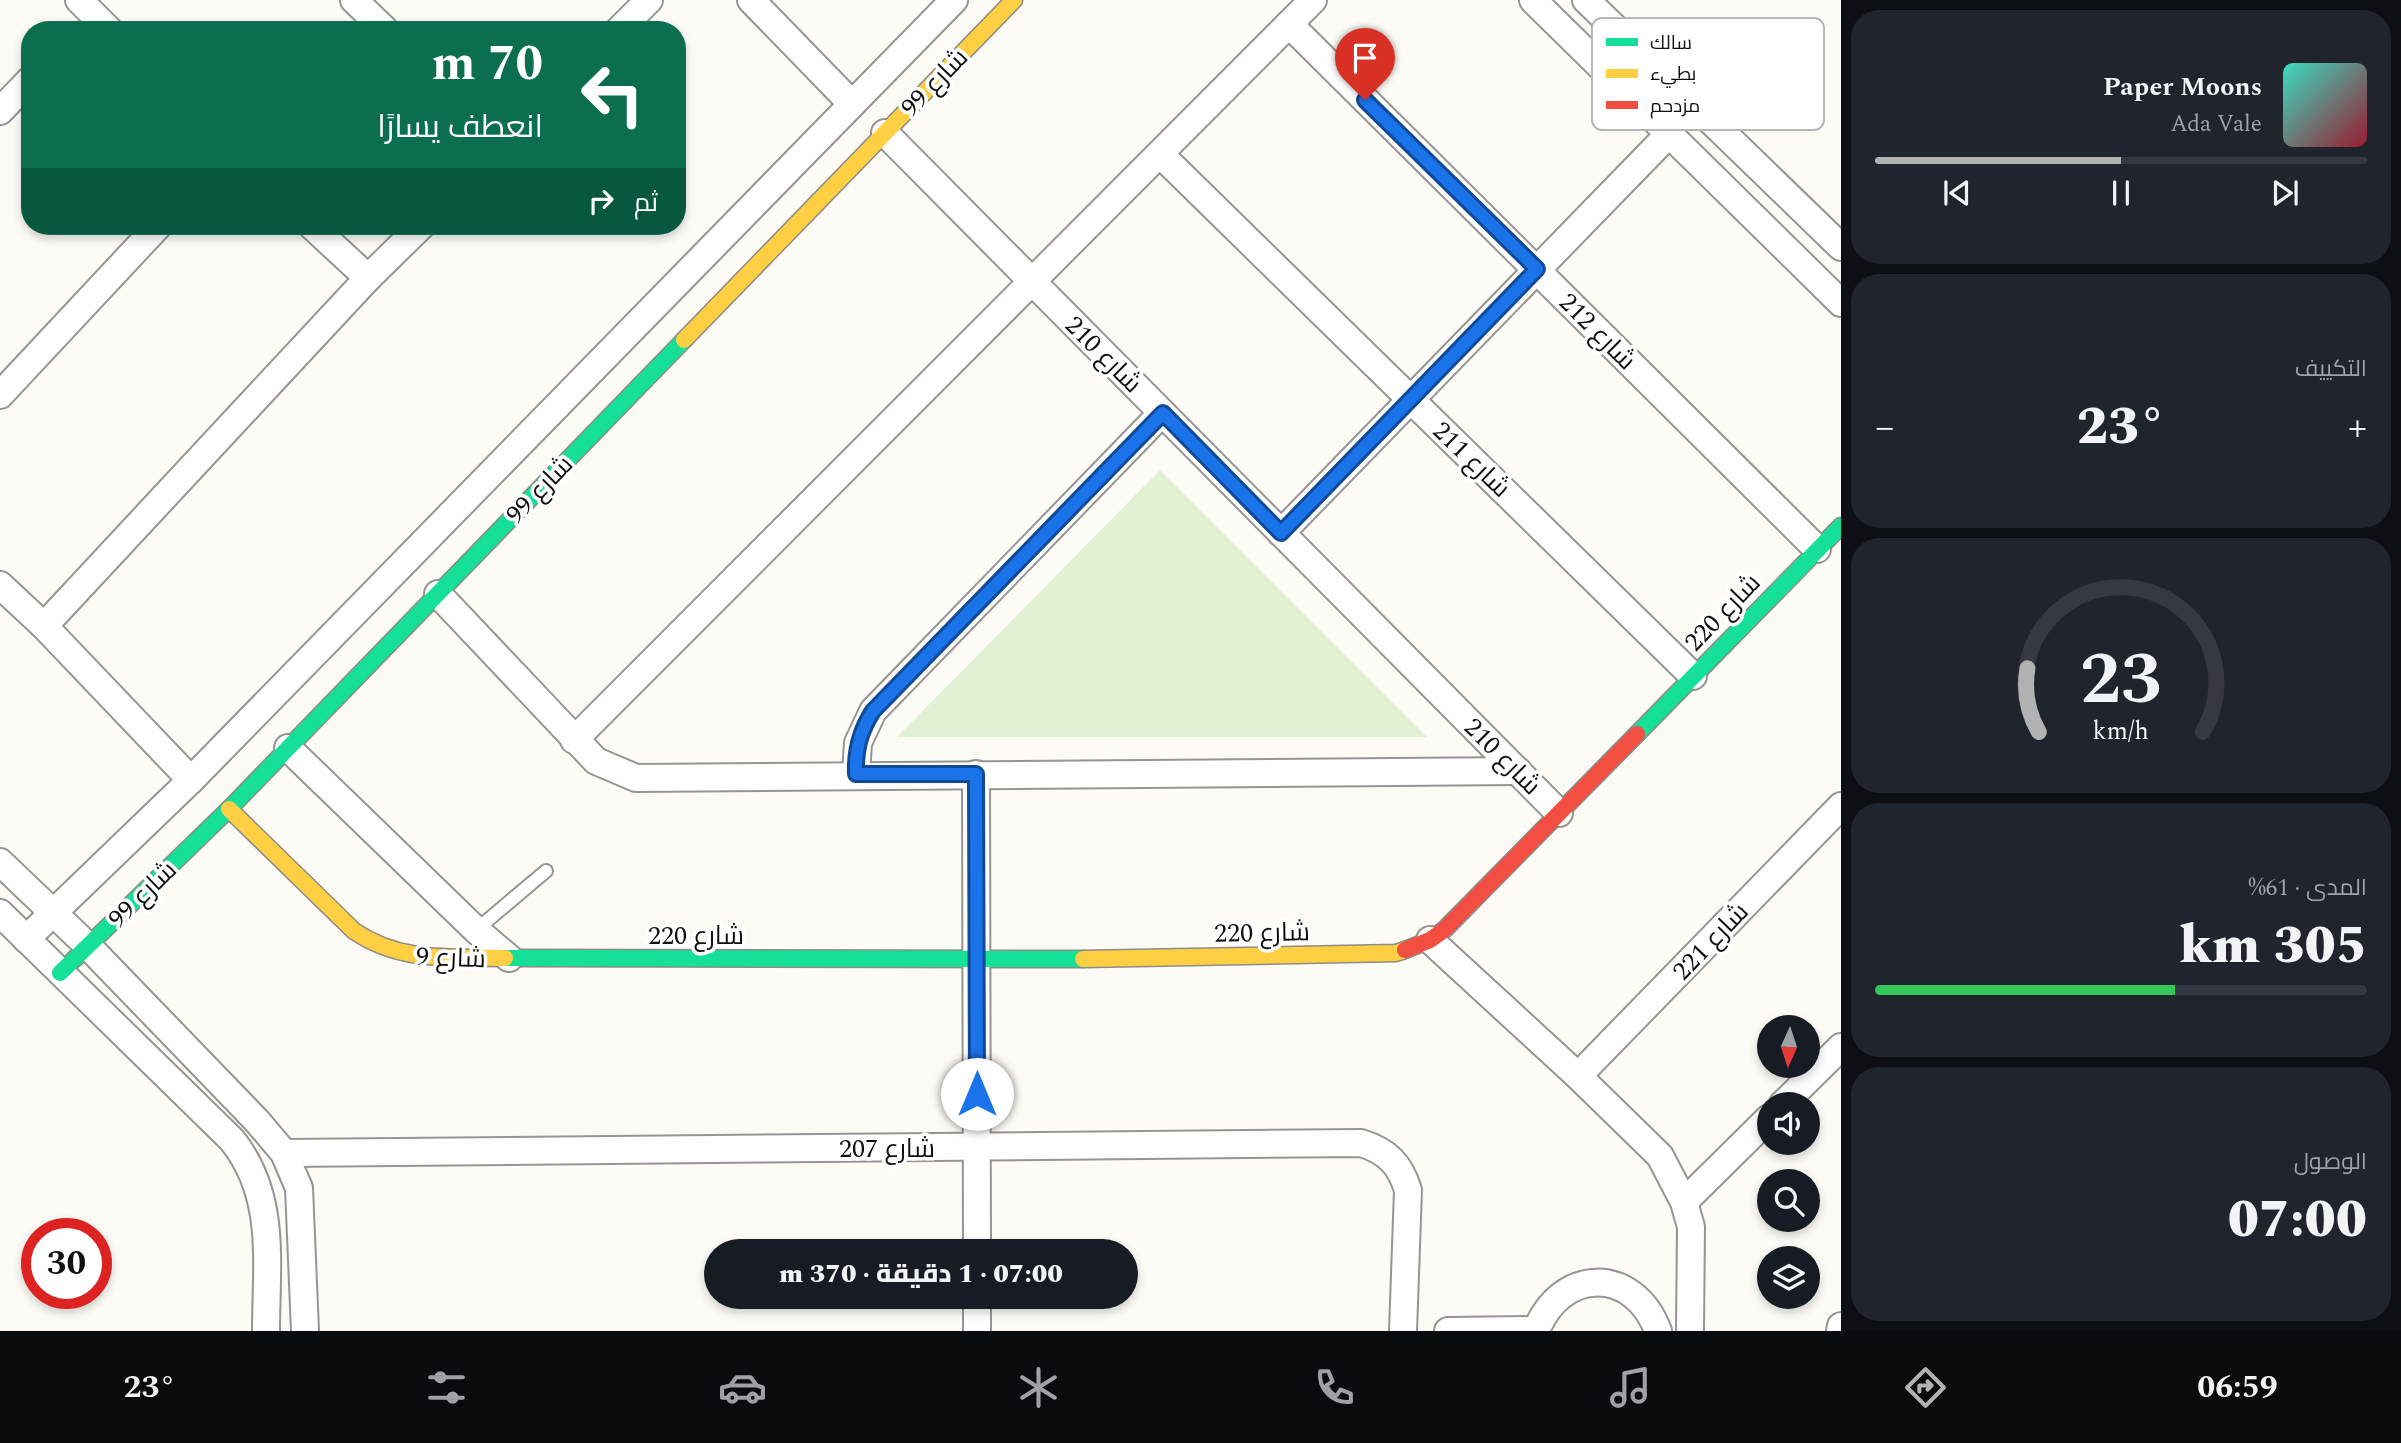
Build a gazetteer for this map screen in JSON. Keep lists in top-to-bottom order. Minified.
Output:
{"streets":{"street":["شارع 99","شارع 212","شارع 210","شارع 211","شارع 220","شارع 221","شارع 9","شارع 207"]},"crossings":[["شارع 99","شارع 210"],["شارع 99","شارع 9"],["شارع 212","شارع 220"],["شارع 210","شارع 220"],["شارع 211","شارع 220"],["شارع 220","شارع 9"]],"legend":["سالك","بطيء","مزدحم"],"north":"bottom","page":{"turn":["70 m","انعطف يسارًا"],"song":["Paper Moons","Ada Vale"],"then":"ثم","tile":["التكييف",["المدى · 61%","305 km"],["الوصول","07:00"]],"heat":["−","23°","+"],"limit":"30","trip":"07:00 · 1 دقيقة · 370 m","tabs":["06:59","23°"],"gauge":["23","km/h"]}}
